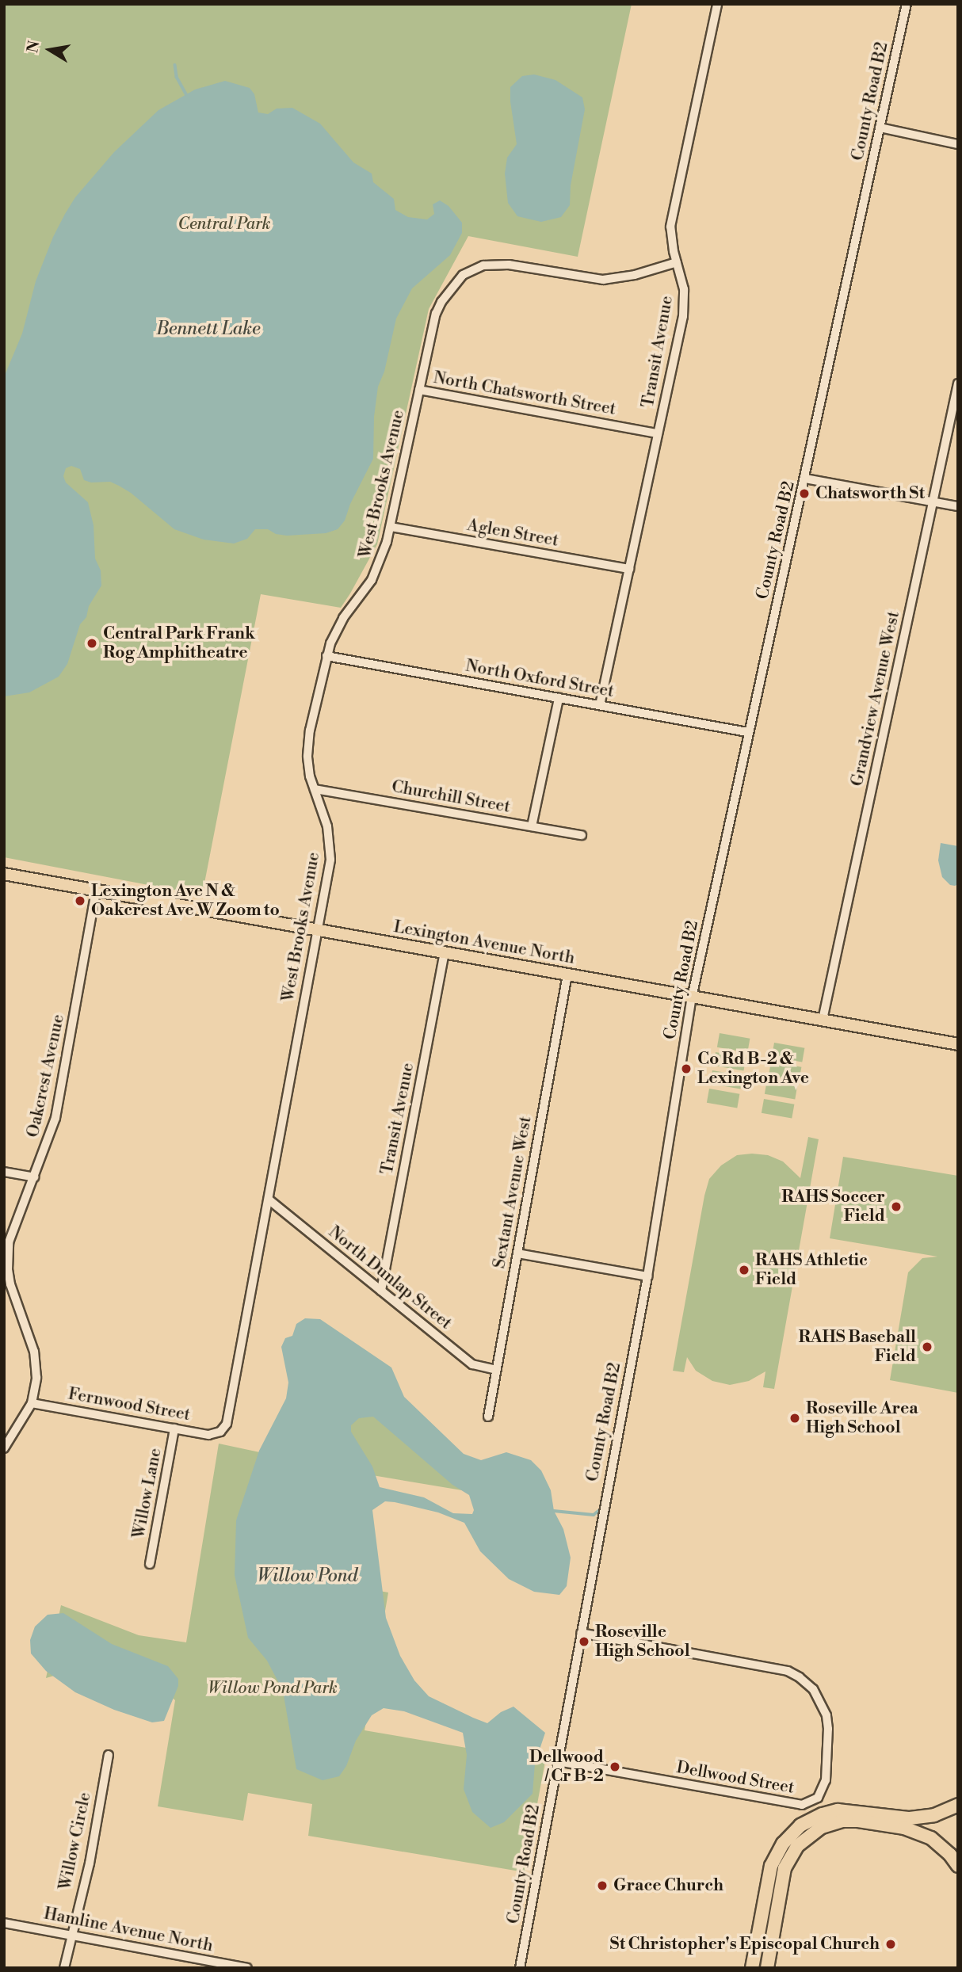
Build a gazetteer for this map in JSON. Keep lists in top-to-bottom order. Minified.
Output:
{"streets":{"main road":["Lexington Avenue North"],"street":["County Road B2","Transit Avenue","North Chatsworth Street","West Brooks Avenue","Aglen Street","North Oxford Street","Grandview Avenue West","Churchill Street","Oakcrest Avenue","Sextant Avenue West","North Dunlap Street","Fernwood Street","Willow Lane","Dellwood Street","Willow Circle","Hamline Avenue North"]},"crossings":[["County Road B2","North Oxford Street"],["County Road B2","Lexington Avenue North"],["County Road B2","Dellwood Street"],["Transit Avenue","North Chatsworth Street"],["Transit Avenue","West Brooks Avenue"],["Transit Avenue","Aglen Street"],["Transit Avenue","North Oxford Street"],["Transit Avenue","Lexington Avenue North"],["Transit Avenue","North Dunlap Street"],["North Chatsworth Street","West Brooks Avenue"],["West Brooks Avenue","Aglen Street"],["West Brooks Avenue","North Oxford Street"],["West Brooks Avenue","Churchill Street"],["West Brooks Avenue","Lexington Avenue North"],["West Brooks Avenue","North Dunlap Street"],["West Brooks Avenue","Fernwood Street"],["Grandview Avenue West","Lexington Avenue North"],["Lexington Avenue North","Oakcrest Avenue"],["Lexington Avenue North","Sextant Avenue West"],["Oakcrest Avenue","Fernwood Street"],["Sextant Avenue West","North Dunlap Street"],["Fernwood Street","Willow Lane"],["Willow Circle","Hamline Avenue North"]],"water":["Bennett Lake","Willow Pond"],"parks":["Central Park","Willow Pond Park"],"places":["Chatsworth St","Central Park Frank Rog Amphitheatre","Lexington Ave N & Oakcrest Ave W Zoom to","Co Rd B-2 & Lexington Ave","RAHS Soccer Field","RAHS Athletic Field","RAHS Baseball Field","Roseville Area High School","Roseville High School","Dellwood / Cr B-2","Grace Church","St Christopher's Episcopal Church"],"north":"left"}
